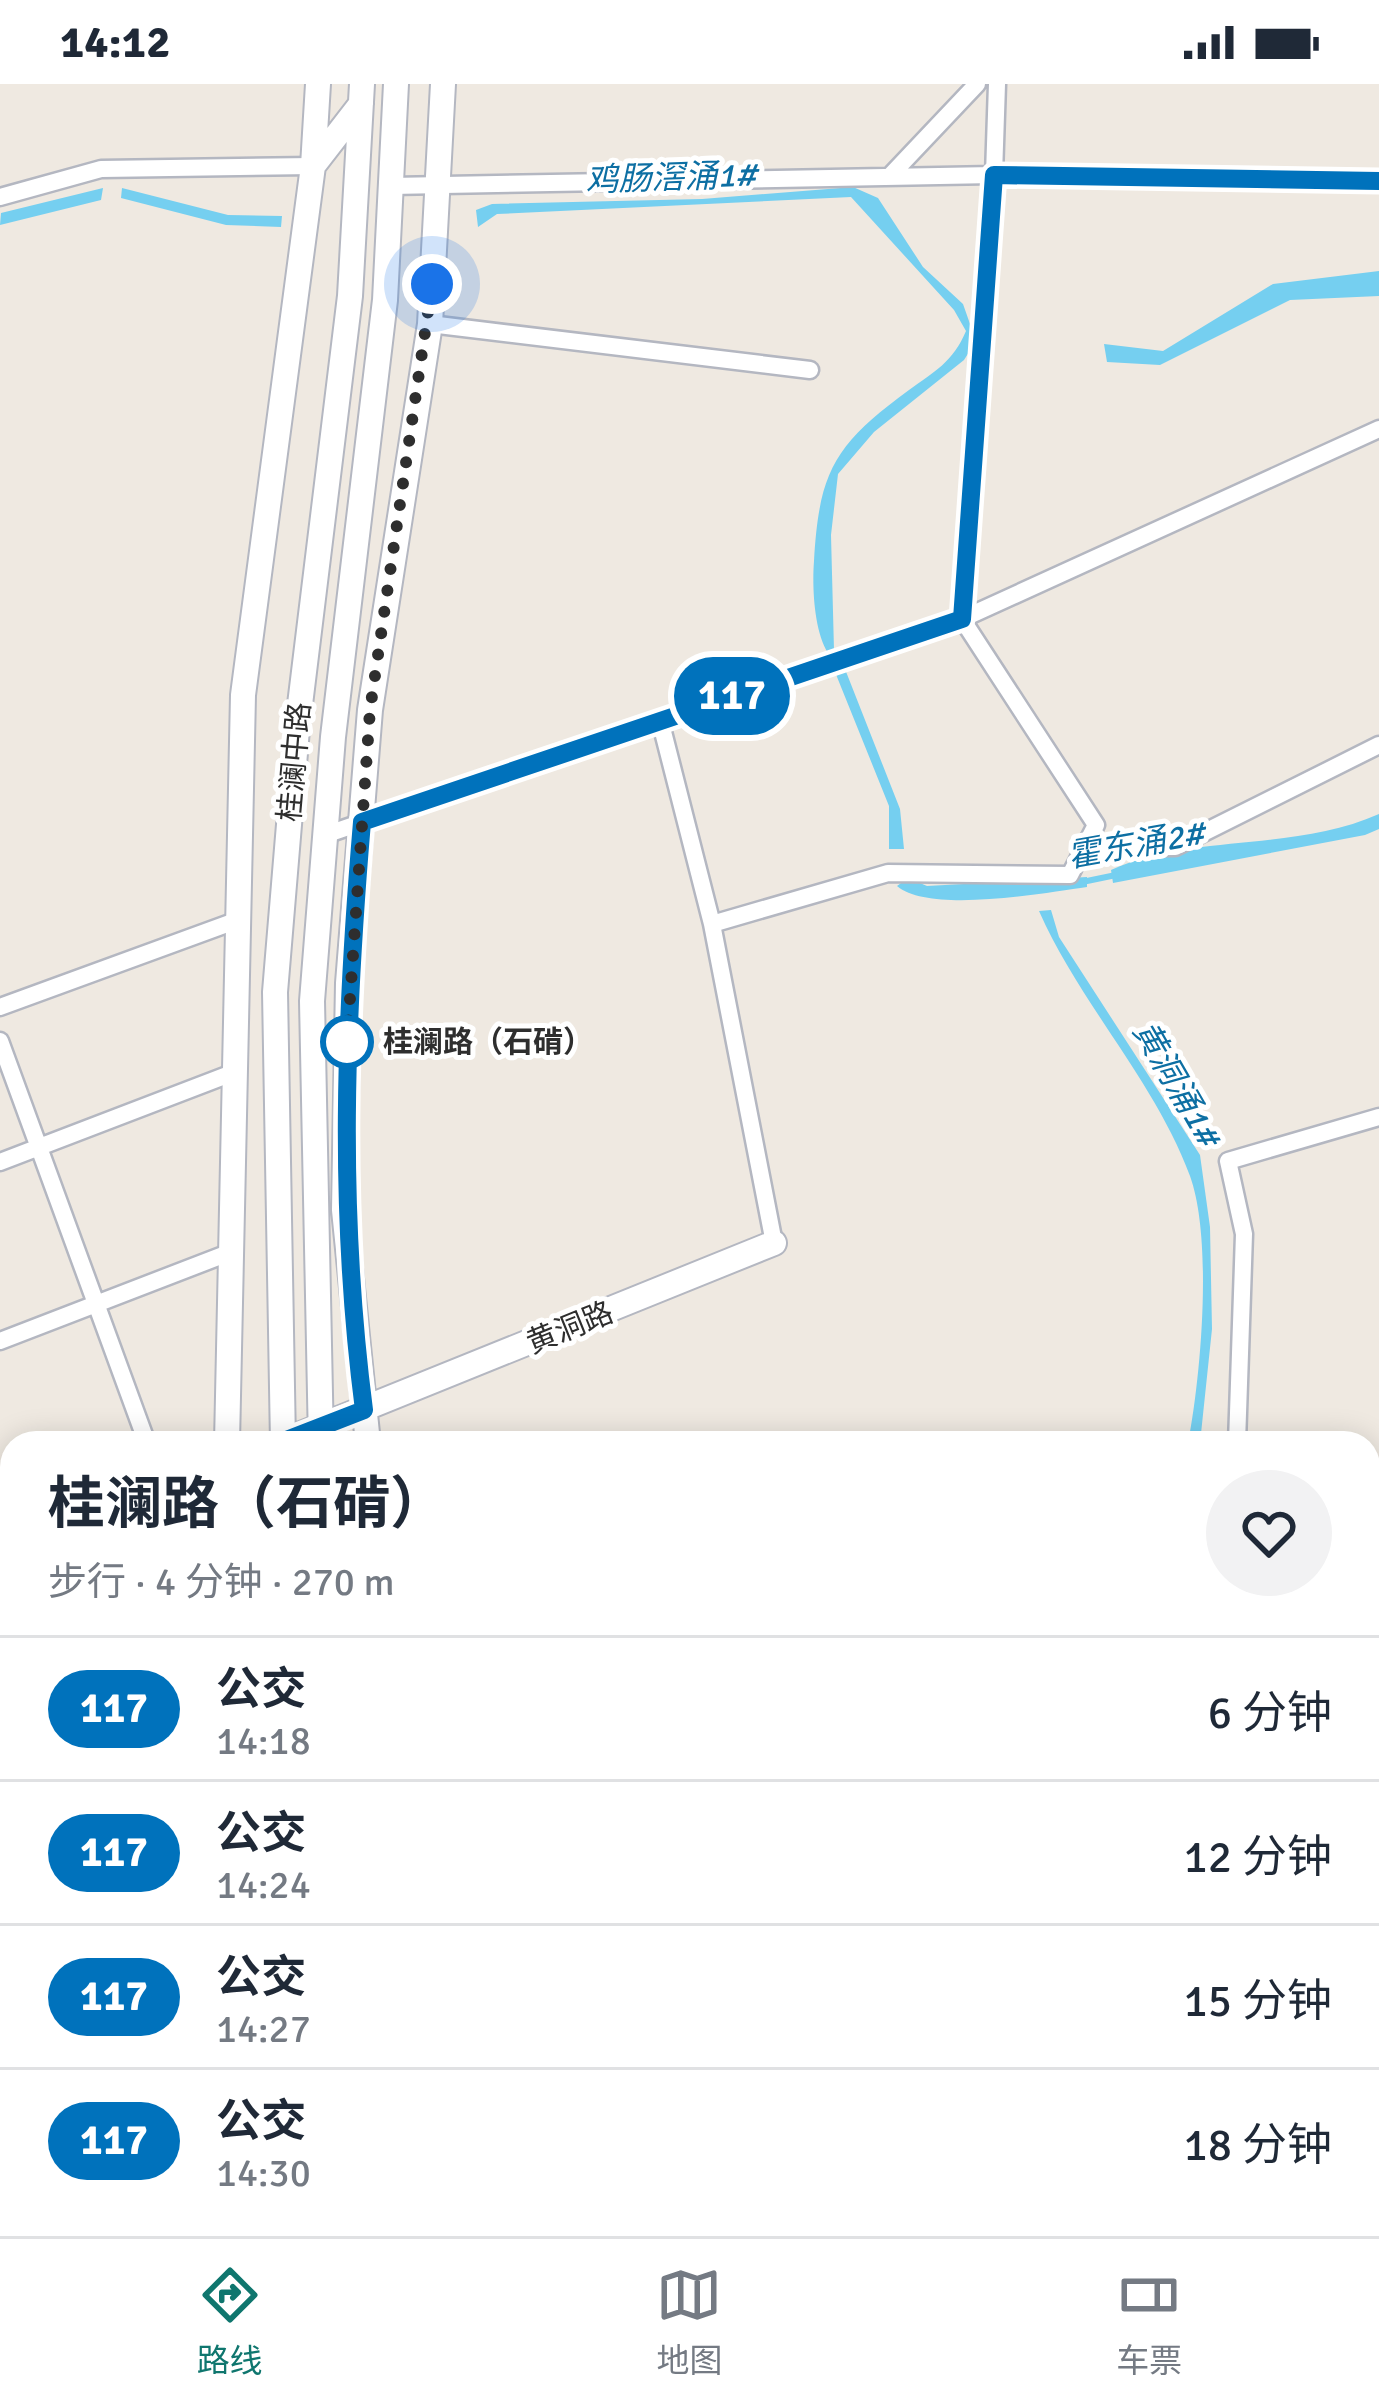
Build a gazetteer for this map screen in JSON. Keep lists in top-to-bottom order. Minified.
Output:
{"streets":{"main road":["桂澜中路","黄洞路"]},"water":["鸡肠滘涌1#","霍东涌2#","黄洞涌1#"],"places":["桂澜路（石𬒔）"],"lines":["bus line 117"],"page":{"status":"14:12","on_map":"117","heading":["桂澜路（石𬒔）","步行 · 4 分钟 · 270 m"],"list":[{"mark":"117","name":"公交","note":"14:18","value":"6 分钟"},{"mark":"117","name":"公交","note":"14:24","value":"12 分钟"},{"mark":"117","name":"公交","note":"14:27","value":"15 分钟"},{"mark":"117","name":"公交","note":"14:30","value":"18 分钟"}],"tabs":["路线","地图","车票"]}}
